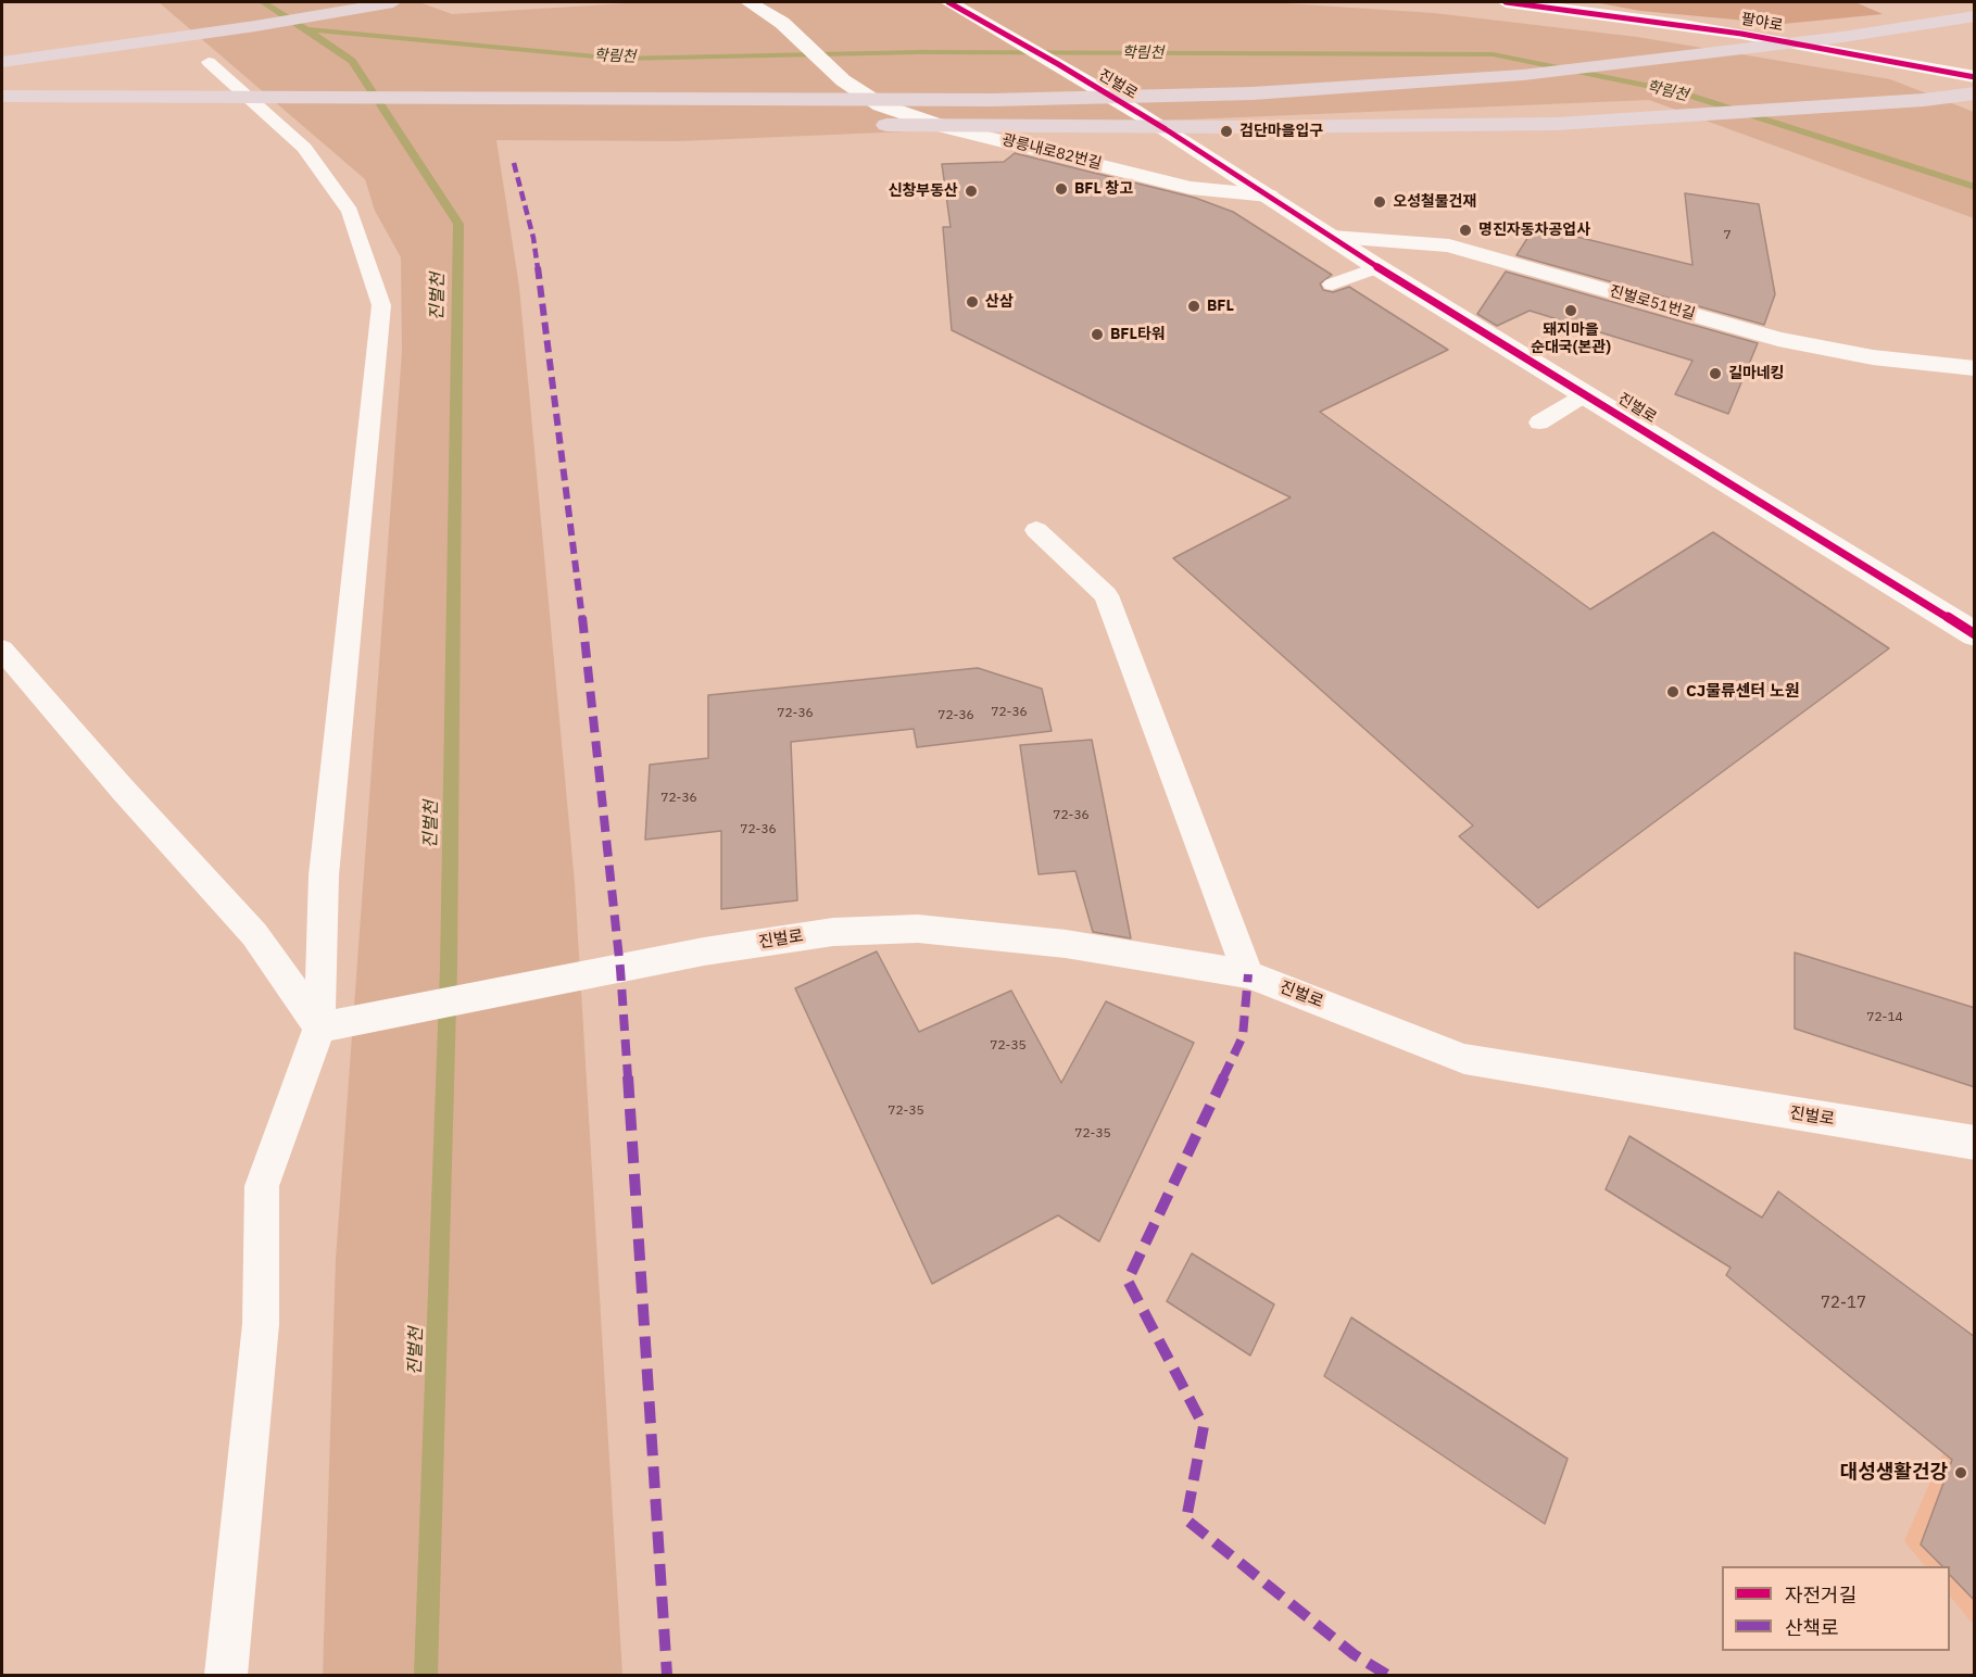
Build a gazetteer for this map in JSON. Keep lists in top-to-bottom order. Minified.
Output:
{"streets":{"street":["팔야로","진벌로","광릉내로82번길","진벌로51번길"]},"crossings":[["진벌로","광릉내로82번길"],["진벌로","진벌로51번길"]],"water":["학림천","진벌천"],"places":["검단마을입구","BFL 창고","신창부동산","오성철물건재","명진자동차공업사","산삼","BFL","돼지마을 순대국(본관)","BFL타워","길마네킹","CJ물류센터 노원","대성생활건강"],"house_numbers":["7","72-36","72-36","72-36","72-36","72-36","72-36","72-14","72-35","72-35","72-35","72-17"],"legend":["자전거길","산책로"]}
